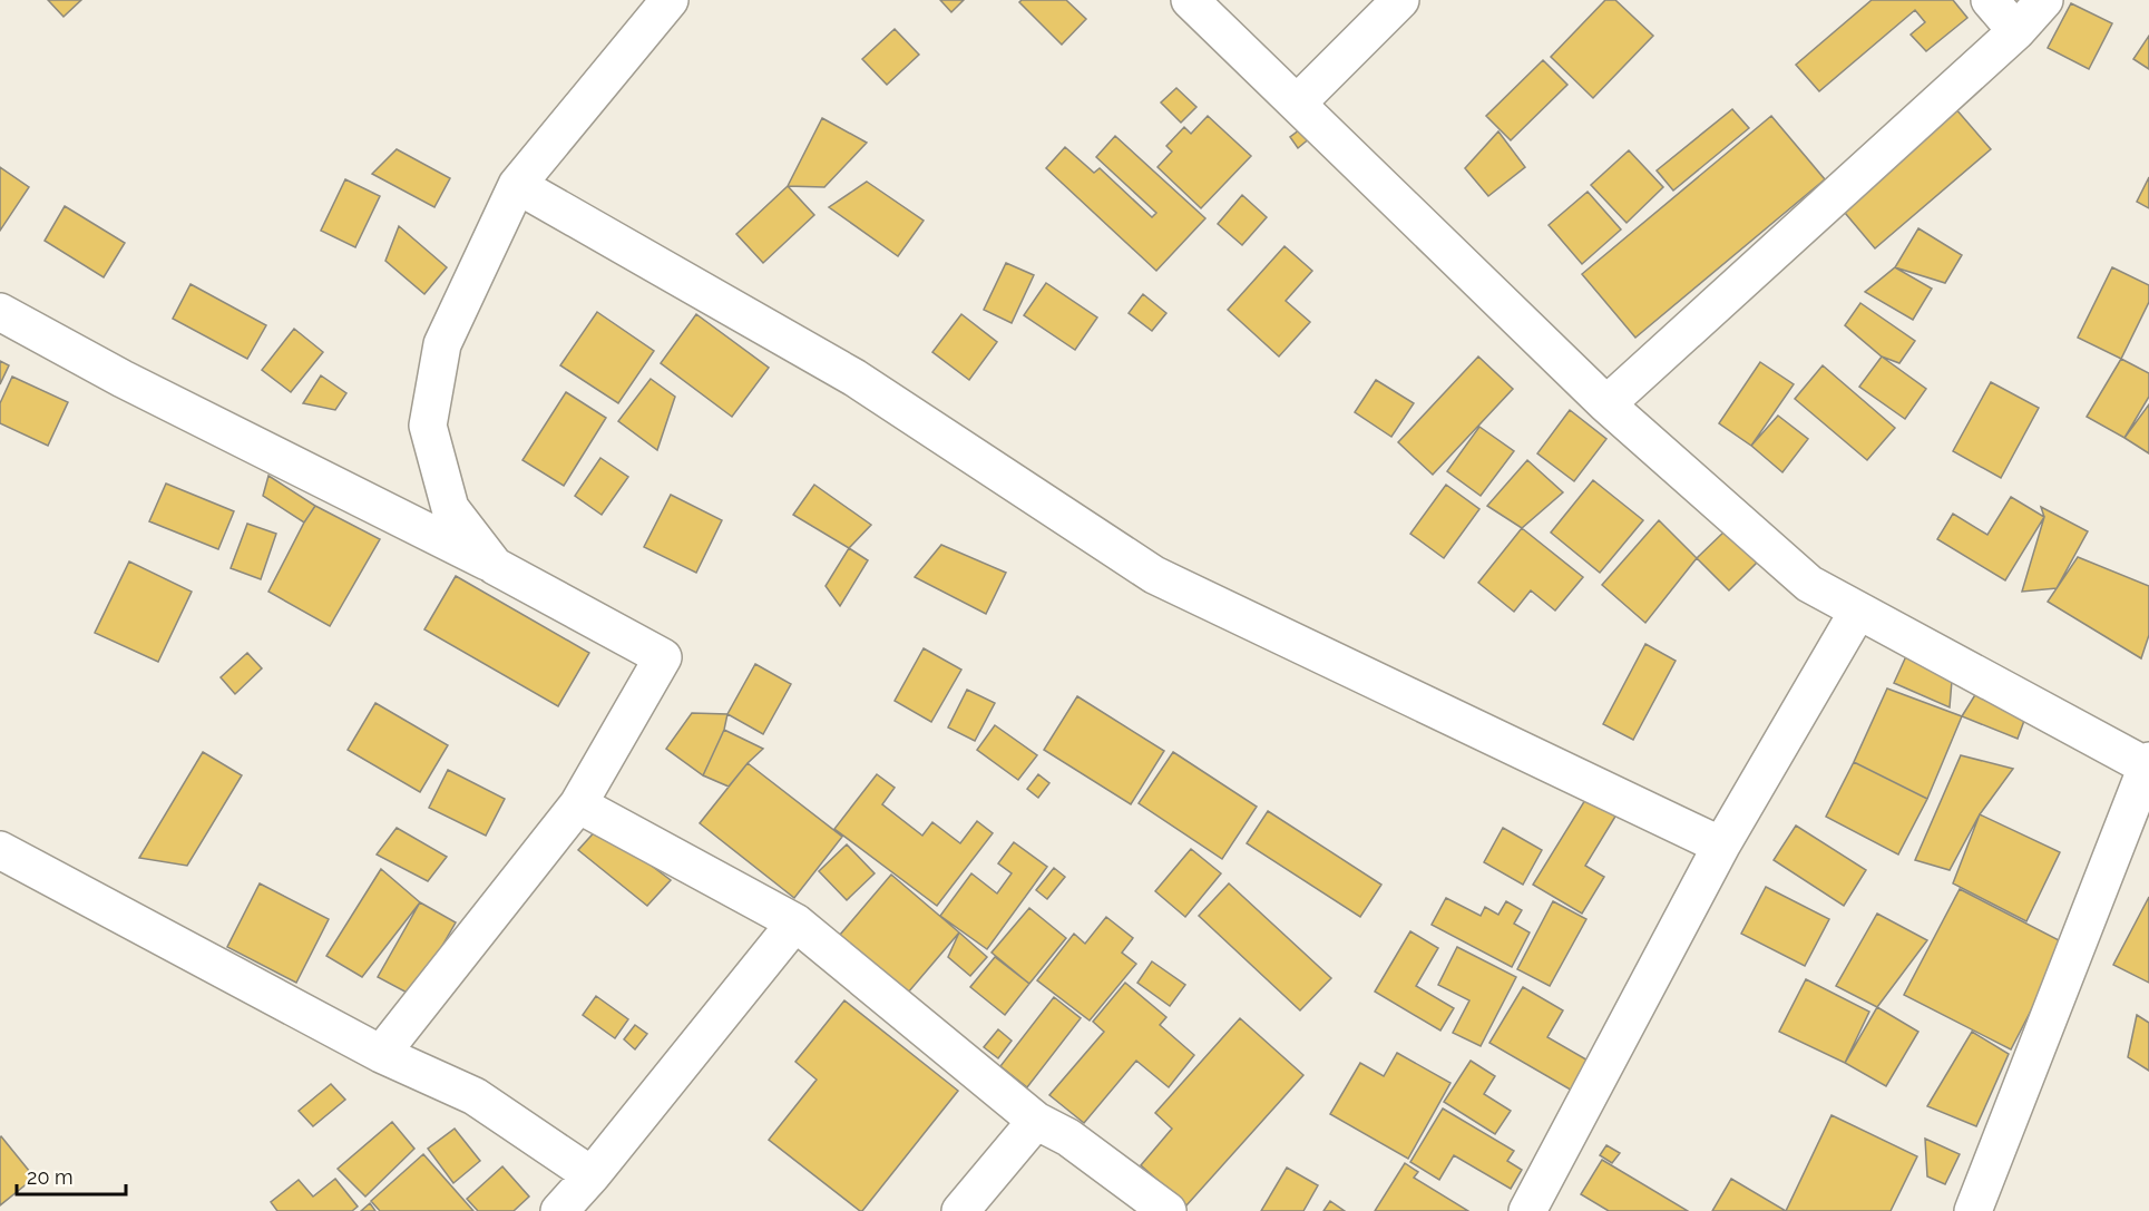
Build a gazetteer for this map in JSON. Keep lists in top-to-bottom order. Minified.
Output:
{"scale_bar":"20 m"}
